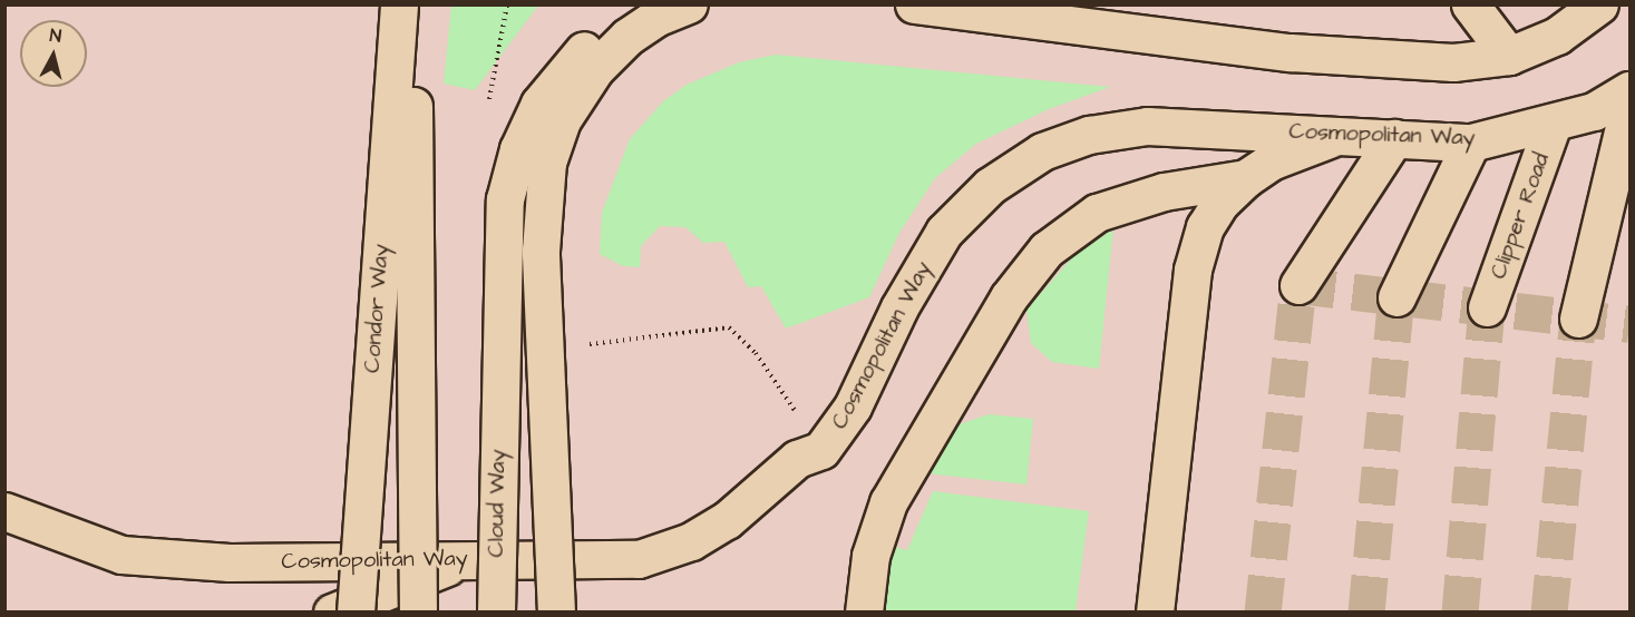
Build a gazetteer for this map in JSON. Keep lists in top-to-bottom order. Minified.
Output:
{"streets":{"street":["Cosmopolitan Way","Clipper Road","Condor Way","Cloud Way"]},"crossings":[["Cosmopolitan Way","Clipper Road"]],"north":"top"}
